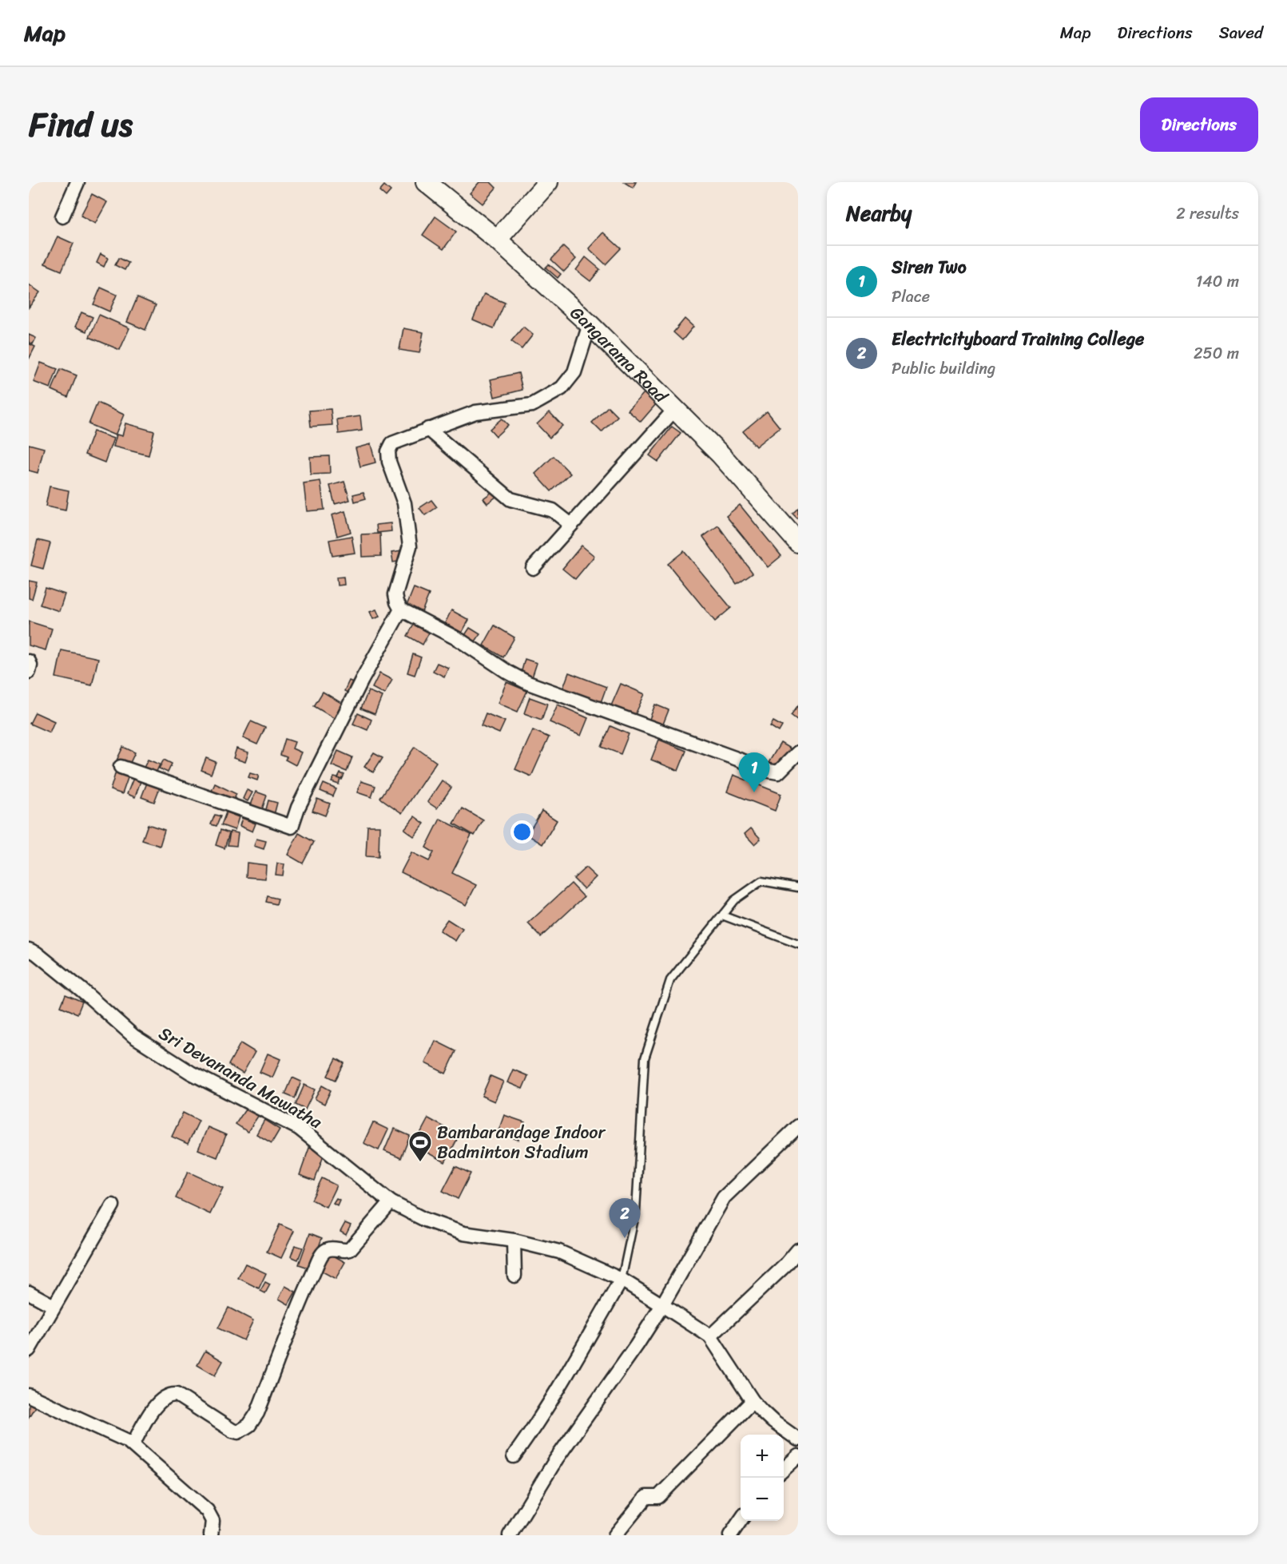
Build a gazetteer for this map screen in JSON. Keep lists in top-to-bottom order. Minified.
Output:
{"streets":{"street":["Gangarama Road","Sri Devananda Mawatha"]},"places":{"sports":["Bambarandage Indoor Badminton Stadium"]},"page":{"header":"Map","nav":["Map","Directions","Saved"],"title":"Find us","buttons":"Directions","heading":["Nearby","2 results"],"list":[{"mark":"1","name":"Siren Two","note":"Place","value":"140 m"},{"mark":"2","name":"Electricityboard Training College","note":"Public building","value":"250 m"}],"pins":["1","2"],"map_buttons":["+","−"]}}
